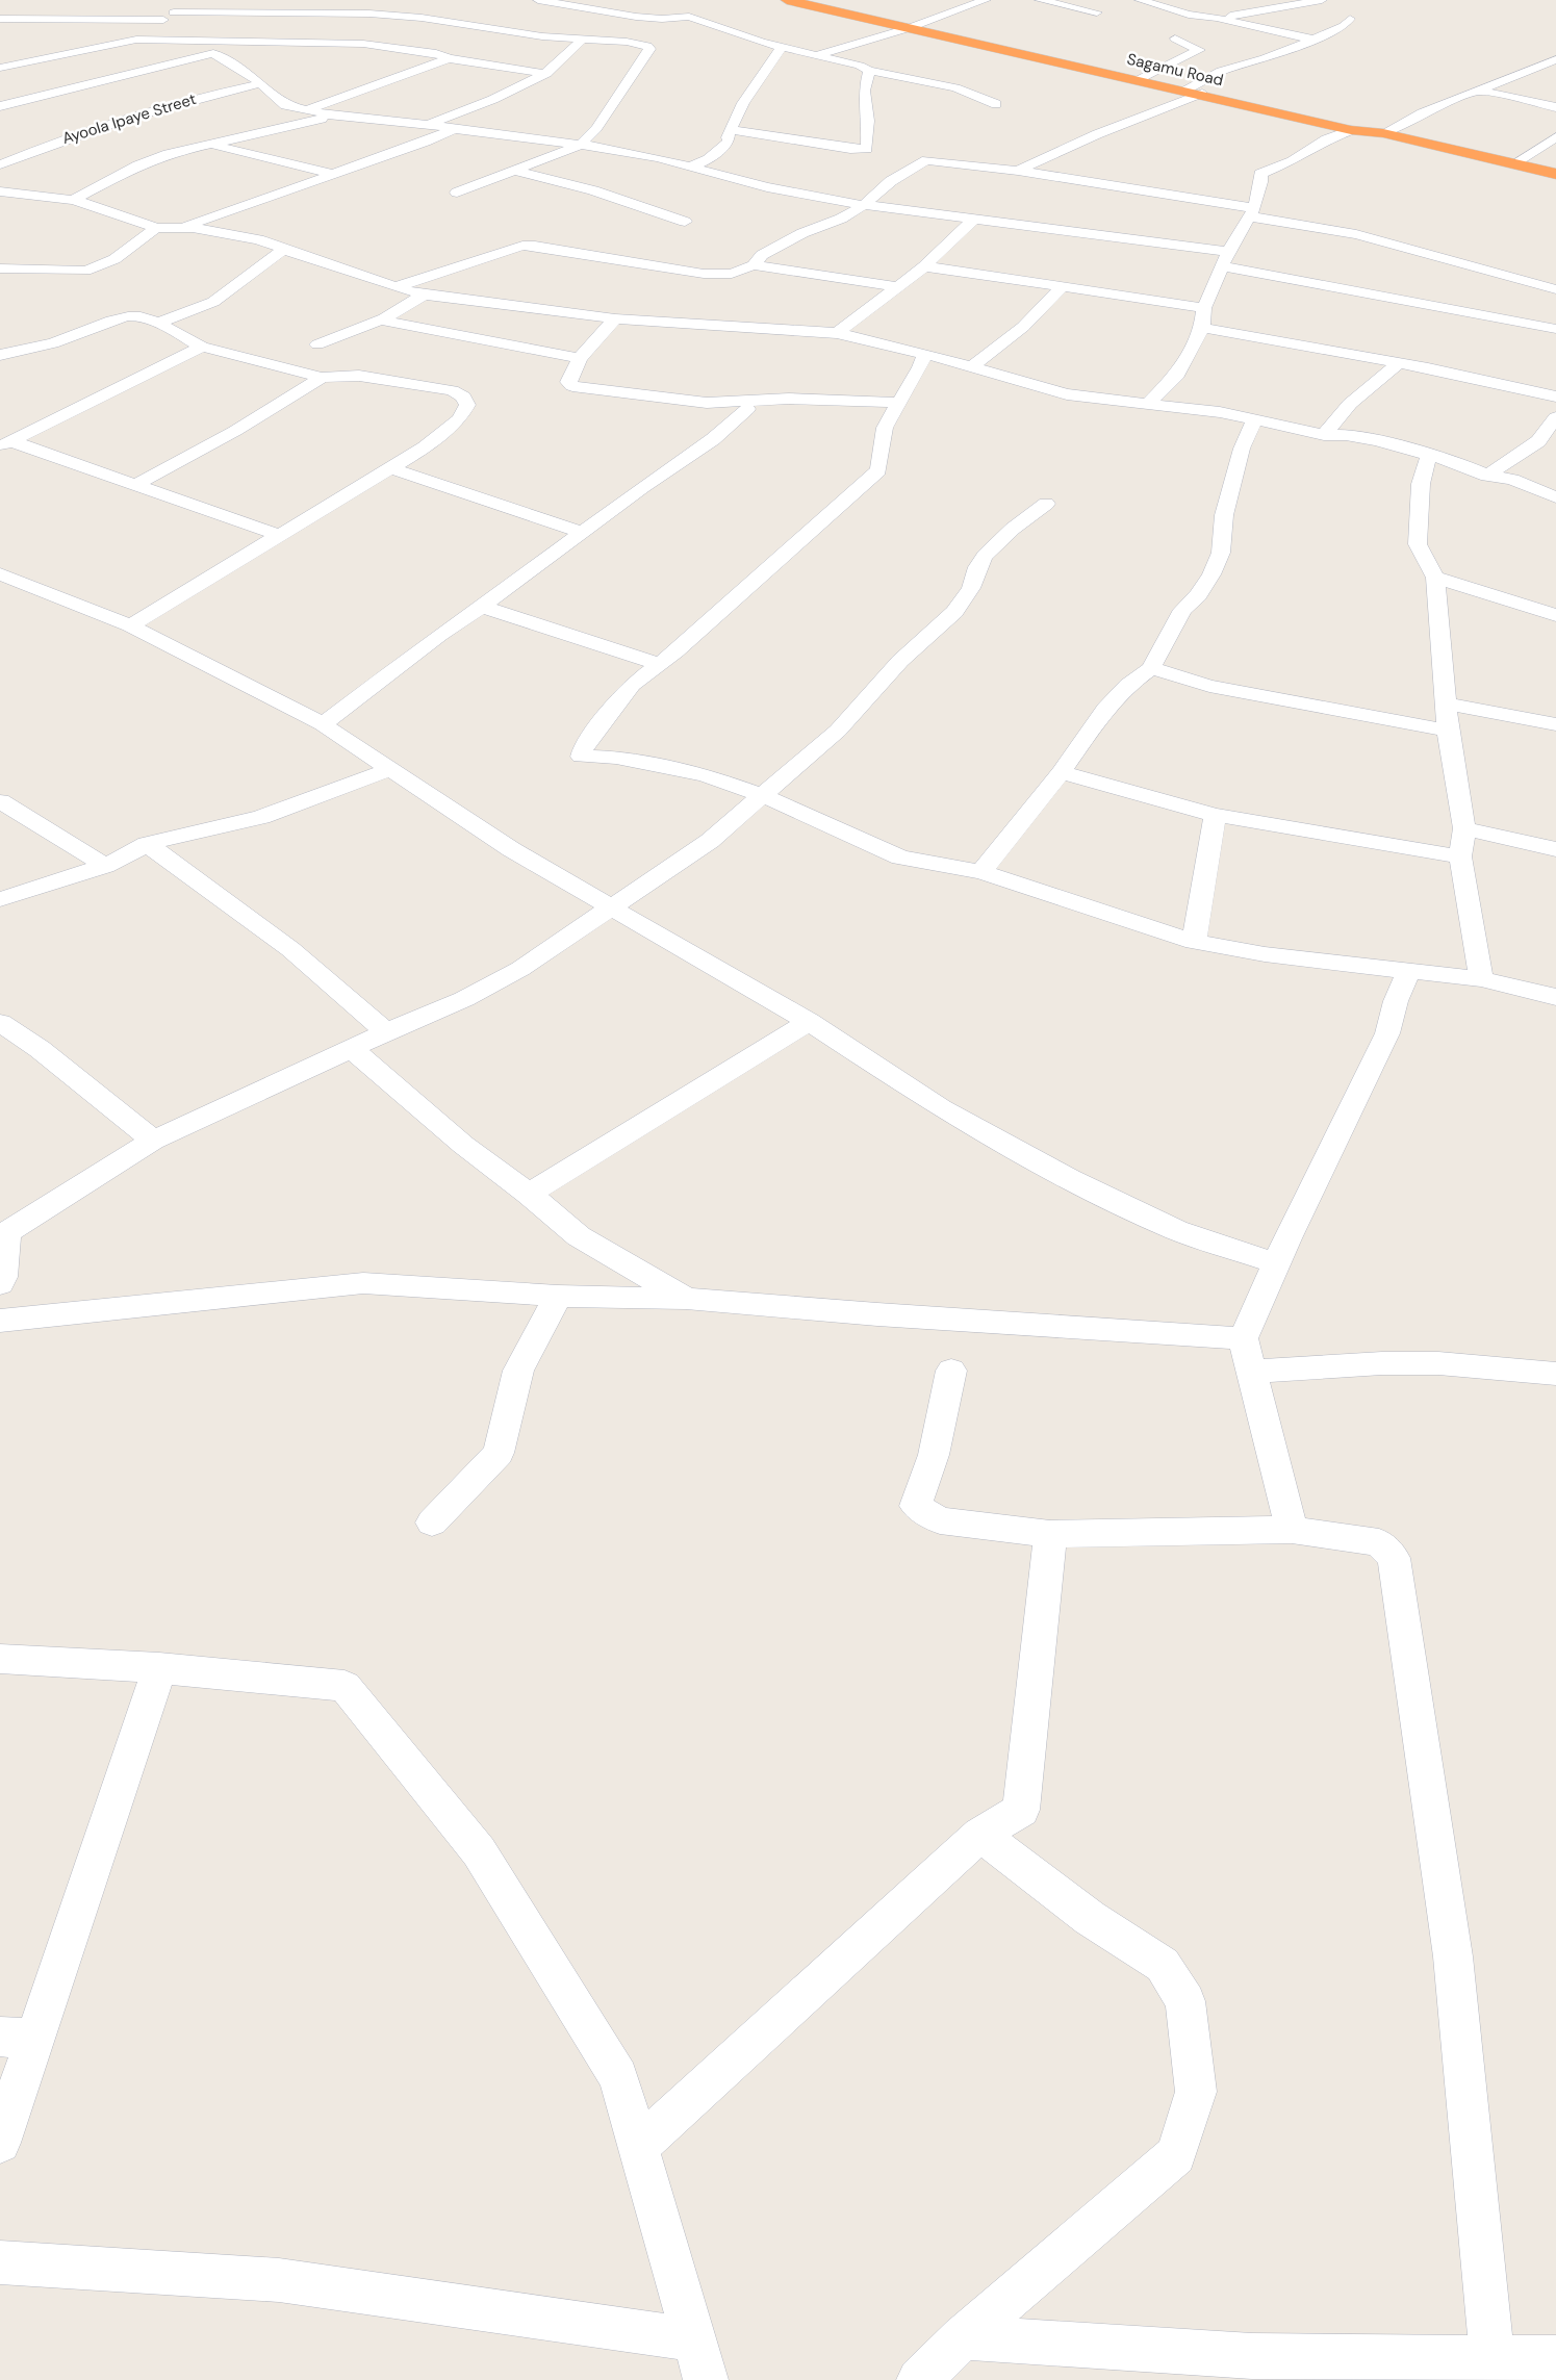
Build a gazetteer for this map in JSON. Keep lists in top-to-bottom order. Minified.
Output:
{"streets":{"highway":["Sagamu Road"],"street":["Ayoola Ipaye Street"]}}
